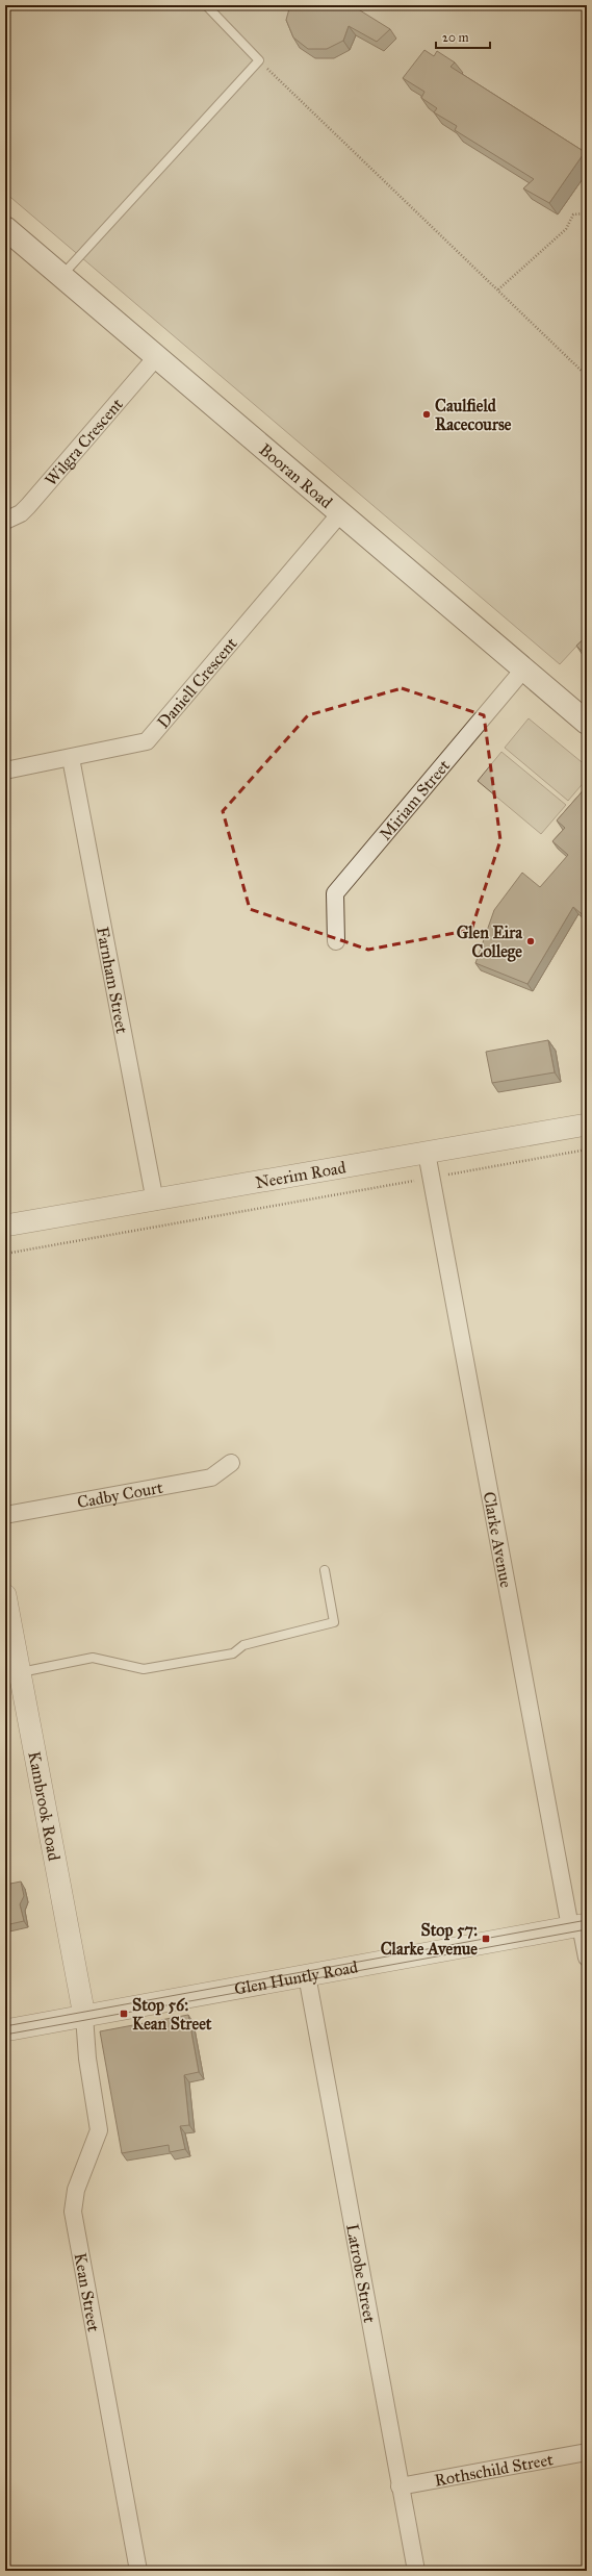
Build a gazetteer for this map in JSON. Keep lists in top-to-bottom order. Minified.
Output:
{"streets":{"main road":["Booran Road"],"street":["Wilgra Crescent","Daniell Crescent","Miriam Street","Farnham Street","Neerim Road","Cadby Court","Clarke Avenue","Kambrook Road","Glen Huntly Road","Latrobe Street","Kean Street","Rothschild Street"]},"crossings":[["Wilgra Crescent","Booran Road"],["Booran Road","Daniell Crescent"],["Booran Road","Miriam Street"],["Daniell Crescent","Farnham Street"],["Farnham Street","Neerim Road"],["Neerim Road","Clarke Avenue"],["Clarke Avenue","Glen Huntly Road"],["Kambrook Road","Glen Huntly Road"],["Kambrook Road","Kean Street"],["Glen Huntly Road","Latrobe Street"],["Glen Huntly Road","Kean Street"],["Latrobe Street","Rothschild Street"]],"places":{"other":["Caulfield Racecourse","Glen Eira College"],"transit":["Stop 57: Clarke Avenue","Stop 56: Kean Street"]},"scale_bar":"20 m"}
